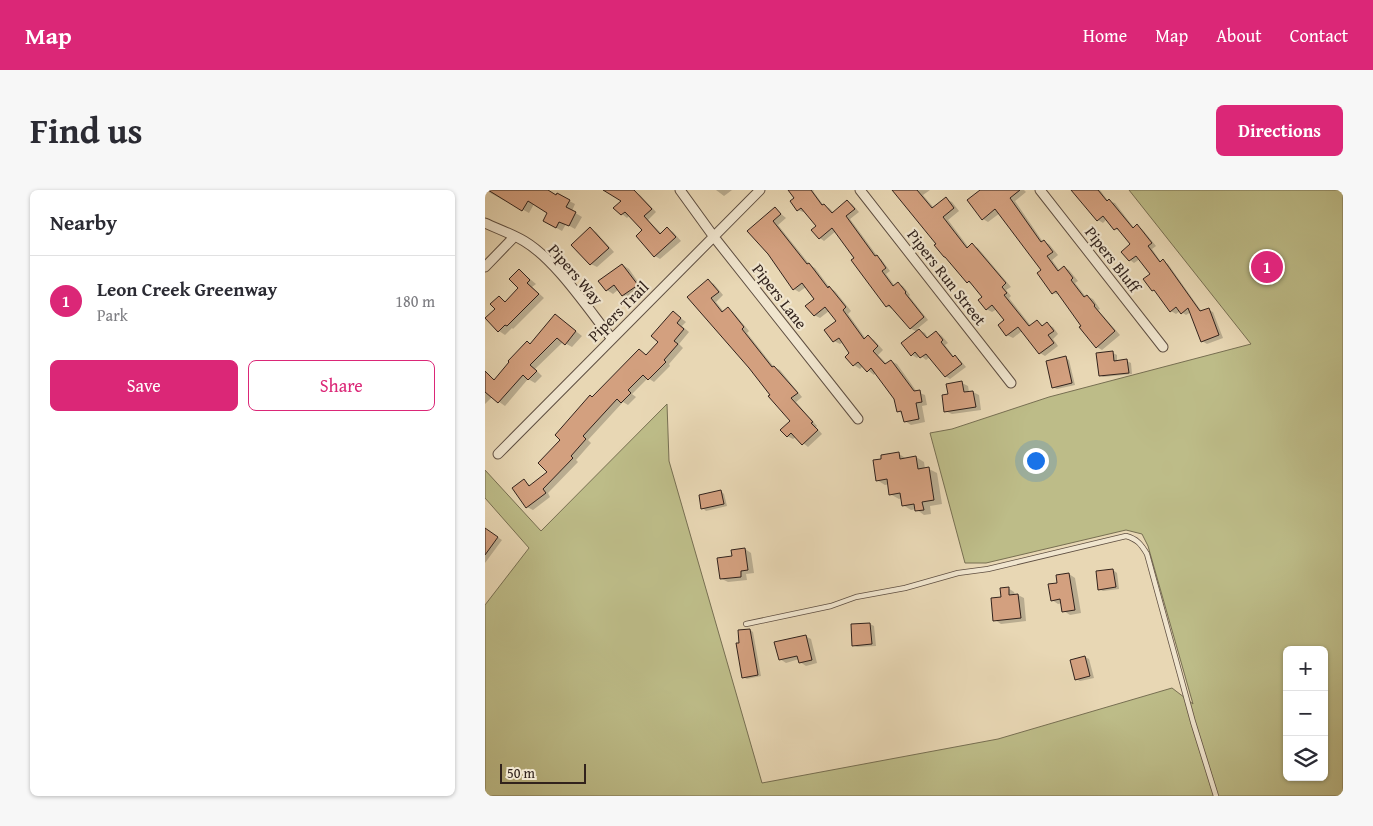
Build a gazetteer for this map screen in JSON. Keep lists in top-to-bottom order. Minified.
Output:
{"streets":{"street":["Pipers Bluff","Pipers Way","Pipers Run Street","Pipers Lane","Pipers Trail"]},"crossings":[["Pipers Way","Pipers Trail"],["Pipers Lane","Pipers Trail"]],"scale_bar":"50 m","page":{"header":"Map","nav":["Home","Map","About","Contact"],"title":"Find us","buttons":["Directions",["Save","Share"]],"heading":"Nearby","pins":"1","list":[{"mark":"1","name":"Leon Creek Greenway","note":"Park","value":"180 m"}],"map_buttons":["+","−"],"scale":"50 m"}}
